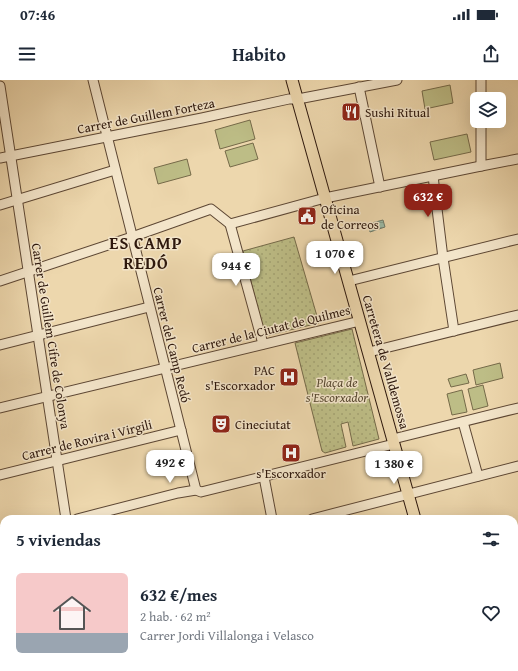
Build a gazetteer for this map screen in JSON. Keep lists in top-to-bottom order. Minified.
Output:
{"streets":{"main road":["Carretera de Valldemossa"],"street":["Carrer de Guillem Forteza","Carrer de la Ciutat de Quilmes","Carrer de Guillem Cifre de Colonya","Carrer del Camp Redó","Carrer de Rovira i Virgili"]},"crossings":[["Carrer de Guillem Forteza","Carrer de Guillem Cifre de Colonya"],["Carrer de Guillem Forteza","Carrer del Camp Redó"],["Carrer de Guillem Forteza","Carretera de Valldemossa"],["Carrer de la Ciutat de Quilmes","Carrer de Guillem Cifre de Colonya"],["Carrer de la Ciutat de Quilmes","Carrer del Camp Redó"],["Carrer de la Ciutat de Quilmes","Carretera de Valldemossa"],["Carrer de Guillem Cifre de Colonya","Carrer de Rovira i Virgili"],["Carrer del Camp Redó","Carrer de Rovira i Virgili"]],"districts":["ES CAMP REDÓ"],"parks":["Plaça de s'Escorxador"],"places":{"restaurant":["Sushi Ritual"],"public building":["Oficina de Correos"],"hospital":["PAC s'Escorxador","s'Escorxador"],"theatre":["Cineciutat"]},"page":{"status":"07:46","header":"Habito","price":["632 €","1 070 €","944 €","492 €","1 380 €"],"heading":"5 viviendas","list":[{"name":"632 €/mes","note":"2 hab. · 62 m² · Carrer Jordi Villalonga i Velasco"}]}}
